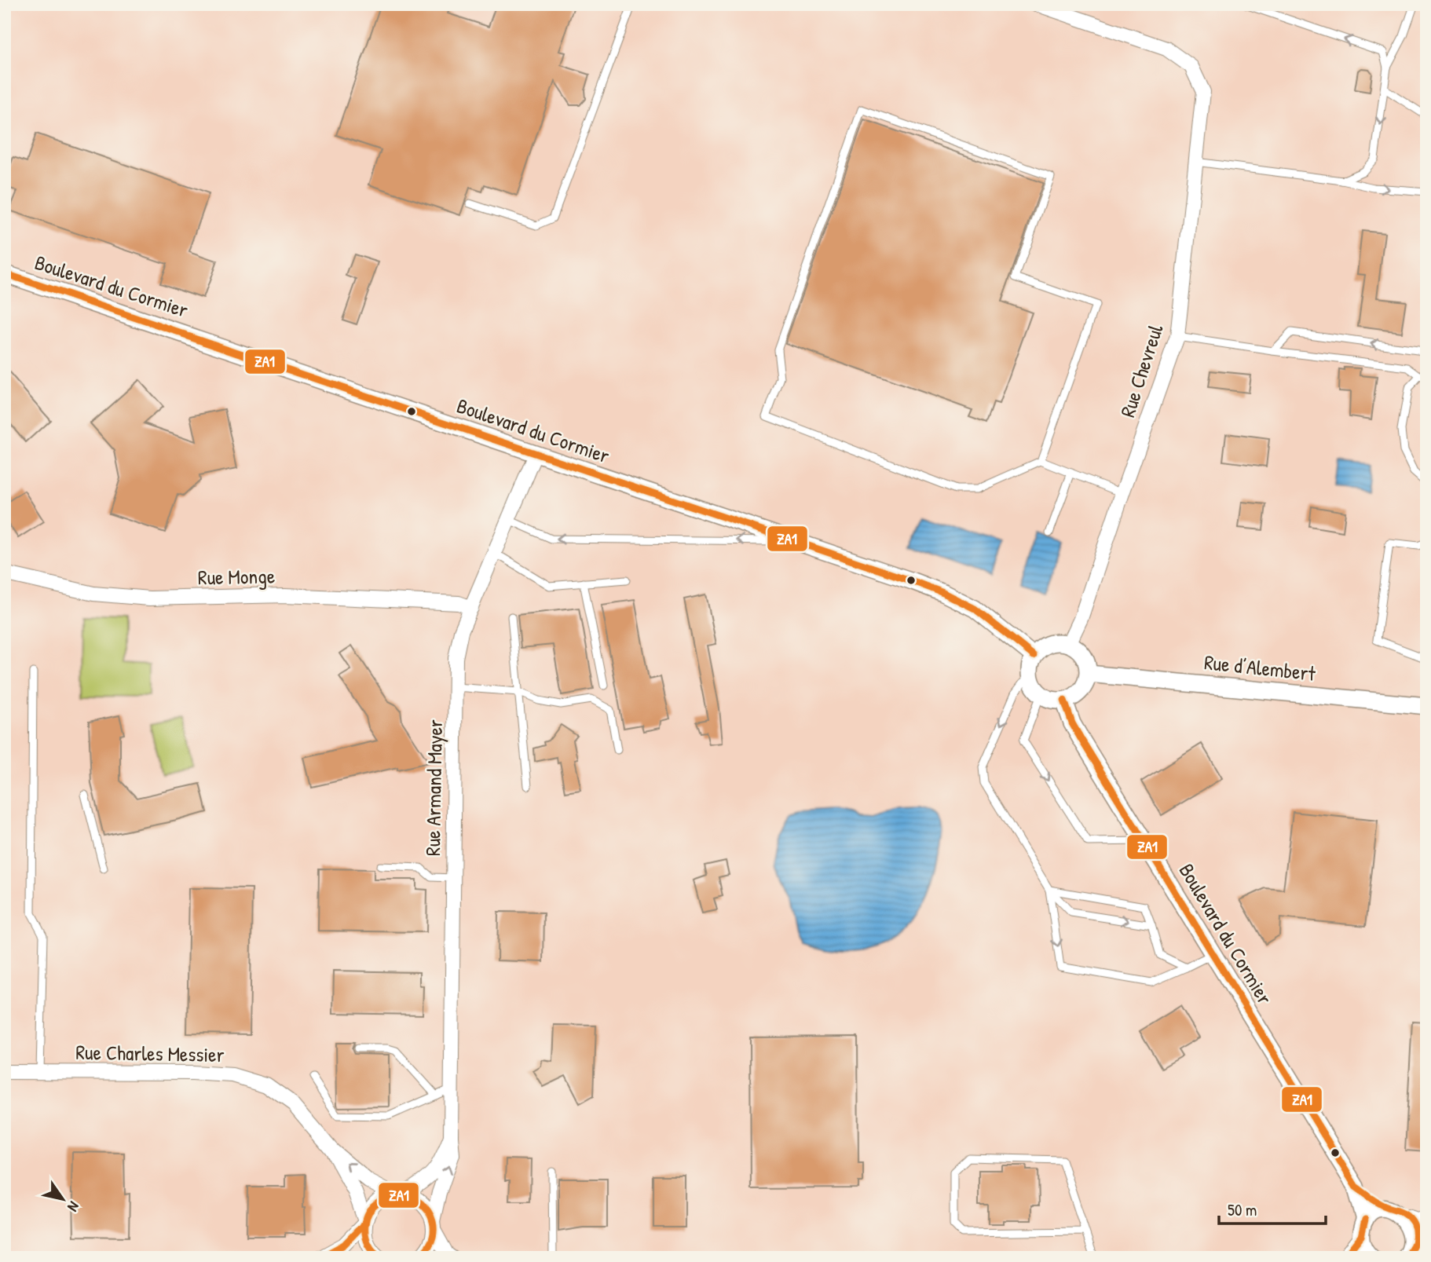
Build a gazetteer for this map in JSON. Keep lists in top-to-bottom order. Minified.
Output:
{"streets":{"street":["Boulevard du Cormier","Rue Chevreul","Rue Monge","Rue d’Alembert","Rue Armand Mayer","Rue Charles Messier"]},"crossings":[["Boulevard du Cormier","Rue Chevreul"],["Boulevard du Cormier","Rue d’Alembert"],["Boulevard du Cormier","Rue Armand Mayer"],["Rue Chevreul","Rue d’Alembert"],["Rue Monge","Rue Armand Mayer"],["Rue Armand Mayer","Rue Charles Messier"]],"lines":["transit line ZA1"],"scale_bar":"50 m","north":"bottom right"}
